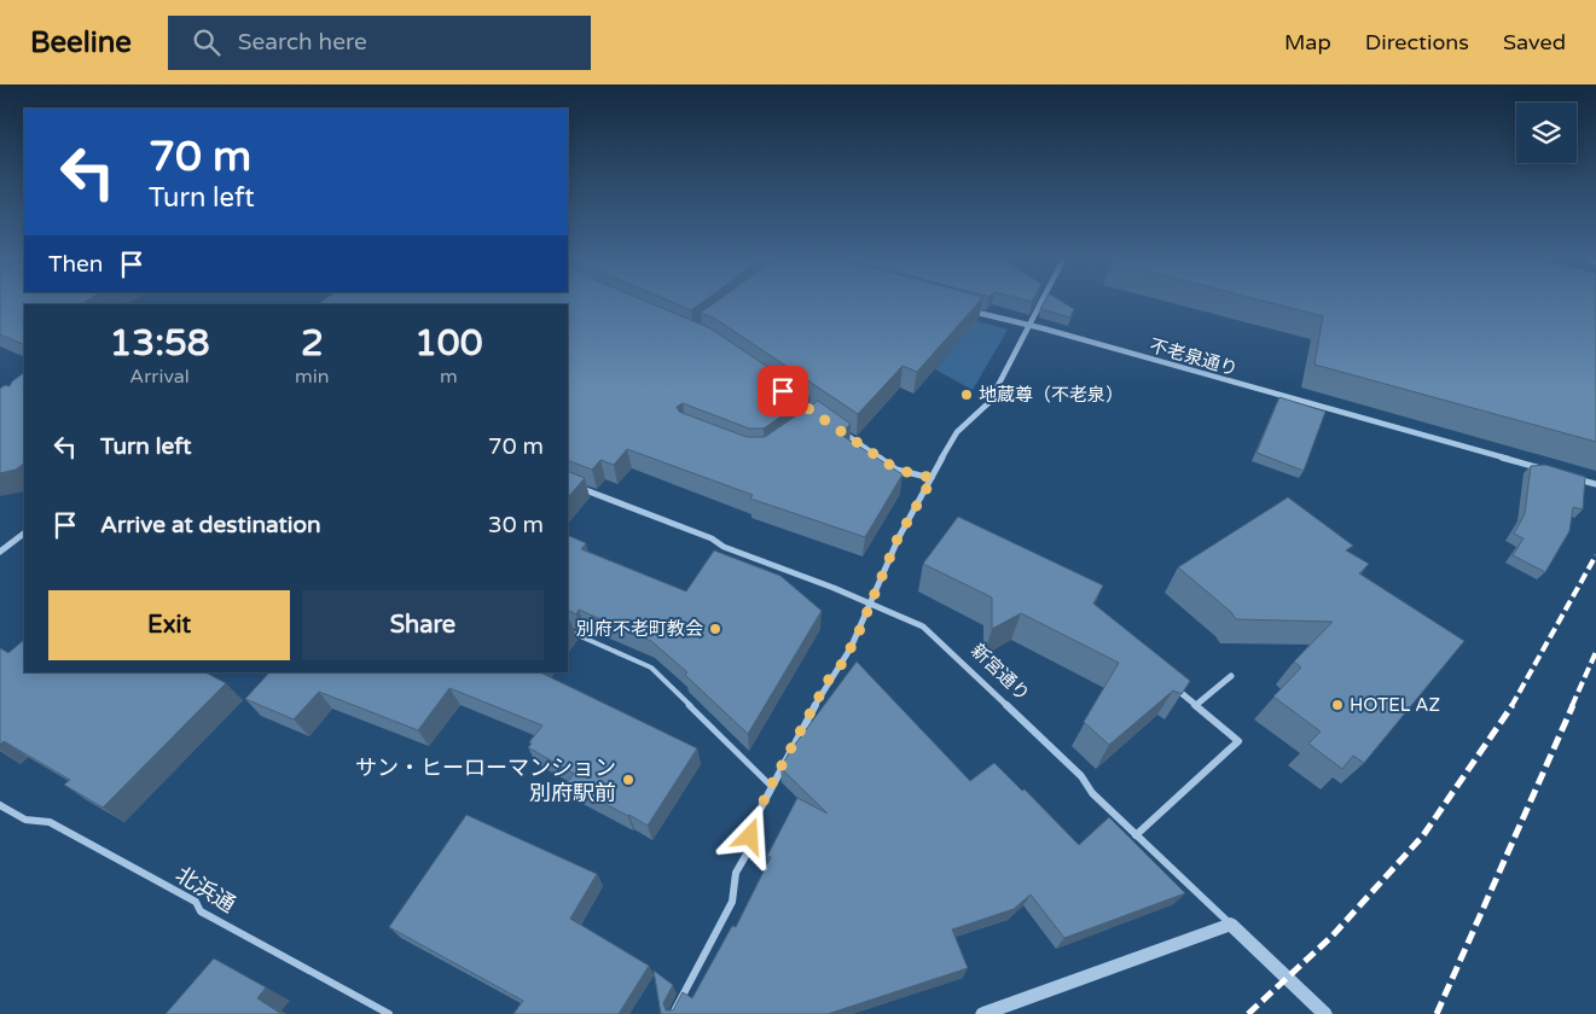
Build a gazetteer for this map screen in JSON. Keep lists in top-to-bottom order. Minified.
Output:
{"streets":{"street":["不老泉通り","新宮通り","北浜通"]},"places":["地蔵尊（不老泉）","別府不老町教会","HOTEL AZ","サン・ヒーローマンション 別府駅前"],"page":{"header":"Beeline","search":"Search here","nav":["Map","Directions","Saved"],"turn":["70 m","Turn left"],"then":"Then","eta":["13:58","Arrival","2","min","100","m"],"list":[{"name":"Turn left","value":"70 m"},{"name":"Arrive at destination","value":"30 m"}],"buttons":["Exit","Share"]}}
